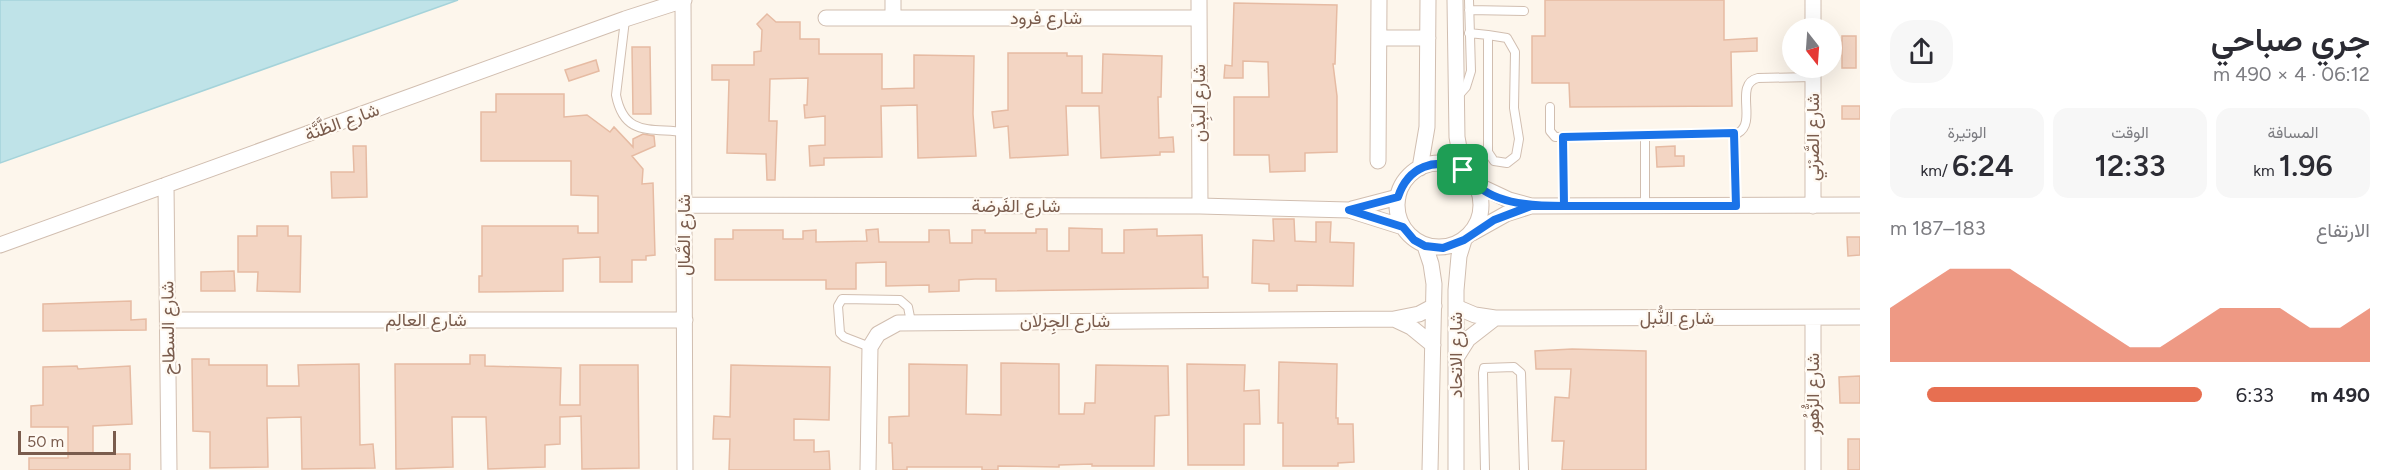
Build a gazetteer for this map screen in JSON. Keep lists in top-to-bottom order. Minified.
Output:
{"streets":{"street":["شارع فرود","شارع البِدْن","شارع الظَّنَّة","شارع الصَّرْني","شارع الفَرضة","شارع الصَّال","شارع النُّبل","شارع العالِم","شارع الجِزلان","شارع السطاح","شارع الاتحاد","شارع الزُّهُور"]},"crossings":[["شارع فرود","شارع البِدْن"],["شارع البِدْن","شارع الفَرضة"],["شارع الظَّنَّة","شارع الصَّال"],["شارع الظَّنَّة","شارع السطاح"],["شارع الفَرضة","شارع الصَّال"],["شارع الفَرضة","شارع الاتحاد"],["شارع الصَّال","شارع العالِم"],["شارع النُّبل","شارع الاتحاد"],["شارع النُّبل","شارع الزُّهُور"],["شارع العالِم","شارع السطاح"],["شارع الجِزلان","شارع الاتحاد"]],"scale_bar":"50 m","north":"bottom","page":{"heading":["جري صباحي","06:12 · 4 × 490 m"],"stats":[["المسافة","1.96 km"],["الوقت","12:33"],["الوتيرة","6:24 /km"]],"chart":["الارتفاع","183–187 m"],"list":[{"name":"490 m","note":"6:33"}],"scale":"50 m"}}
